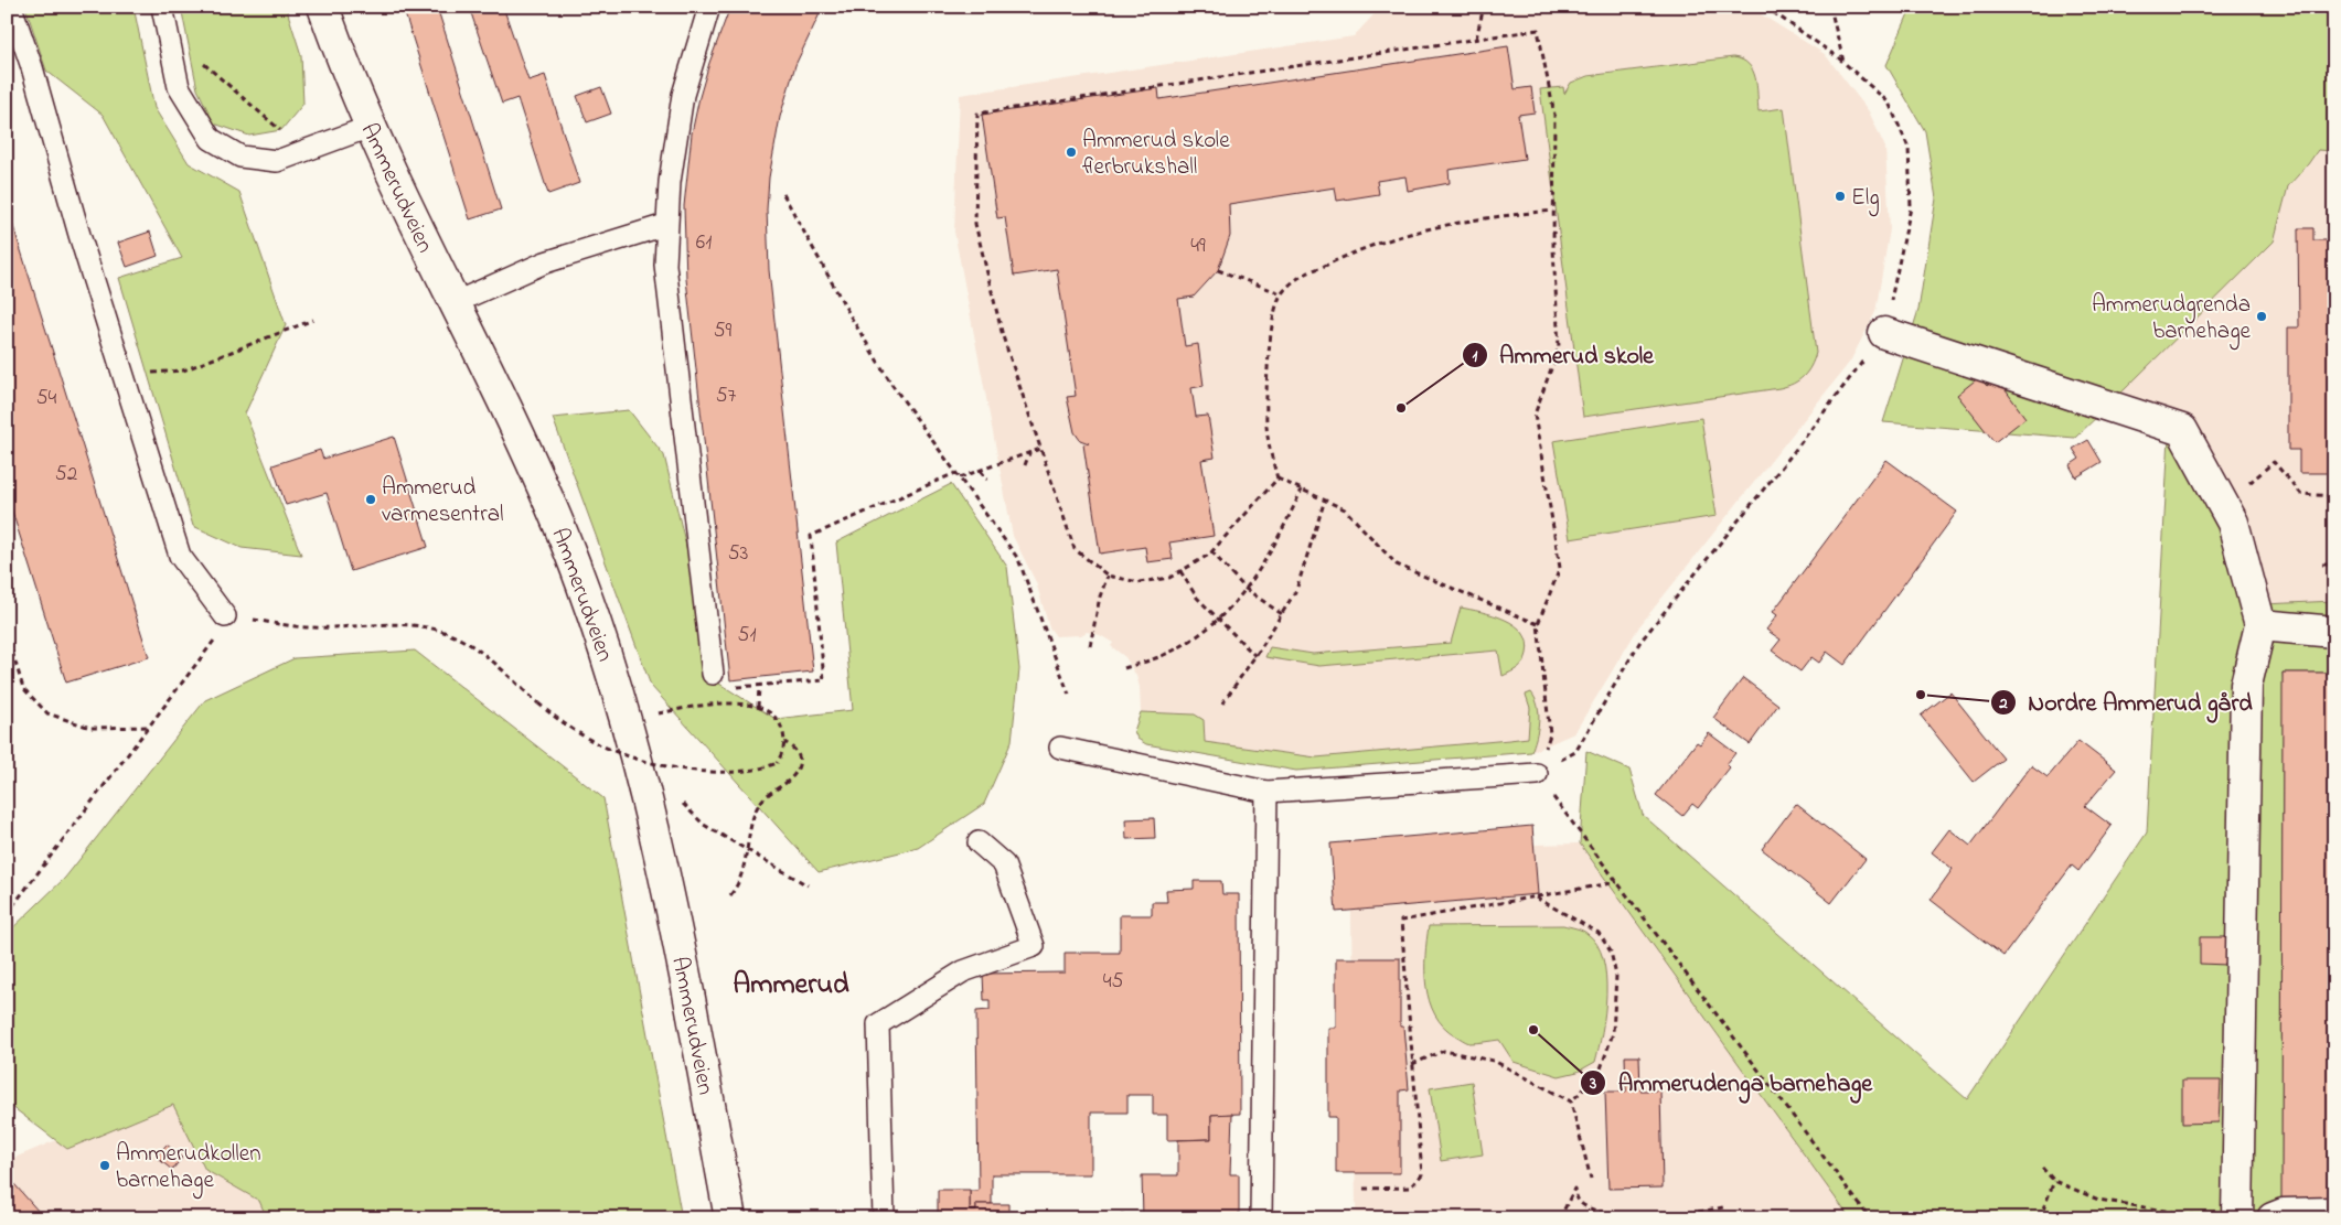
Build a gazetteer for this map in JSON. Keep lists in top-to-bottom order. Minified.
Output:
{"streets":{"street":["Ammerudveien"]},"districts":["Ammerud"],"places":["Ammerud skole flerbrukshall","Elg","Ammerudgrenda barnehage","Ammerud skole","Ammerud varmesentral","Nordre Ammerud gård","Ammerudenga barnehage","Ammerudkollen barnehage"],"house_numbers":["61","49","59","57","54","52","53","51","45"]}
